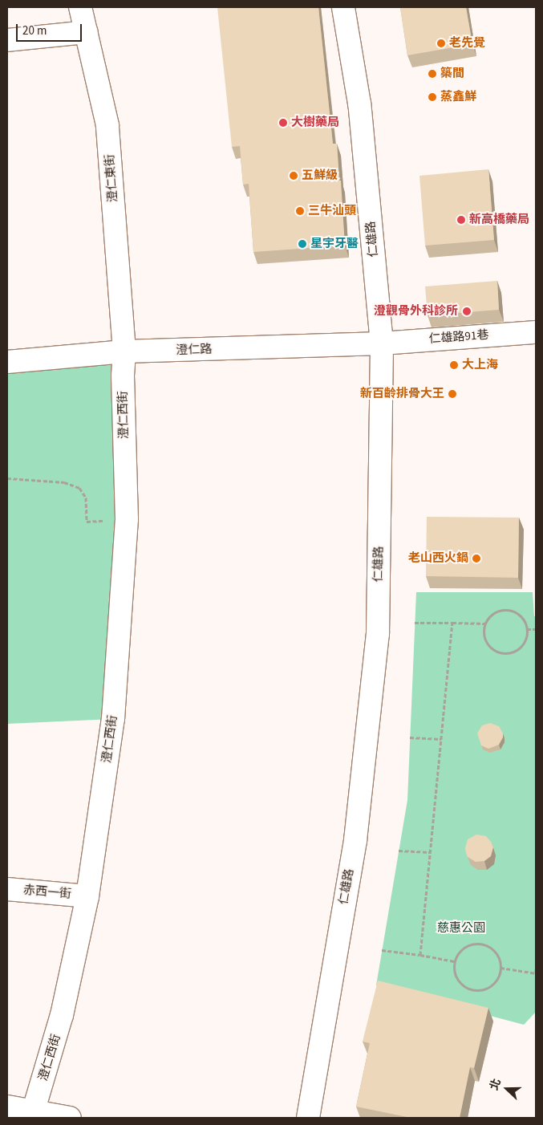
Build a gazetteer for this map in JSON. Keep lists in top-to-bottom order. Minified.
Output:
{"streets":{"street":["澄仁東街","仁雄路","仁雄路91巷","澄仁路","澄仁西街","赤西一街"]},"crossings":[["澄仁東街","澄仁路"],["澄仁東街","澄仁西街"],["仁雄路","仁雄路91巷"],["仁雄路","澄仁路"],["仁雄路91巷","澄仁路"],["澄仁路","澄仁西街"],["澄仁西街","赤西一街"]],"parks":["慈惠公園"],"places":["老先覺","築間","蒸鑫鮮","大樹藥局","五鮮級","三牛汕頭","新高橋藥局","星宇牙醫","澄觀骨外科診所","大上海","新百齡排骨大王","老山西火鍋"],"scale_bar":"20 m","north":"left"}
